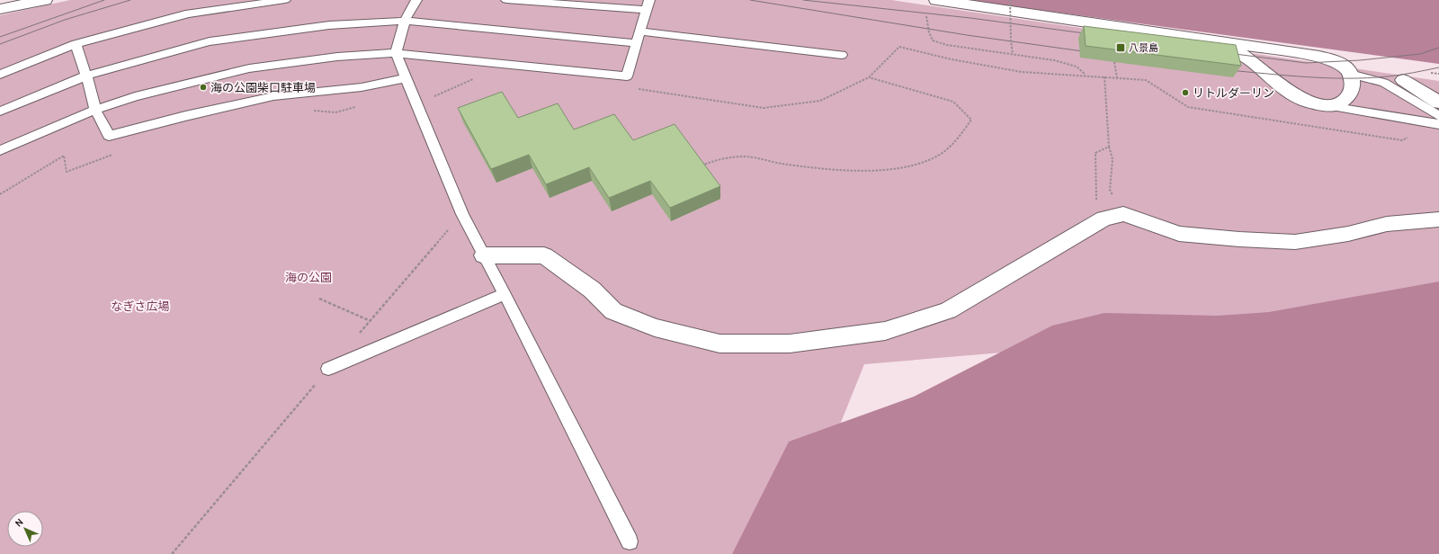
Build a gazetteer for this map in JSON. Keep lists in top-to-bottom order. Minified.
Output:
{"parks":["海の公園","なぎさ広場"],"places":{"transit":["八景島"],"other":["海の公園柴口駐車場","リトルダーリン"]},"north":"top left"}
